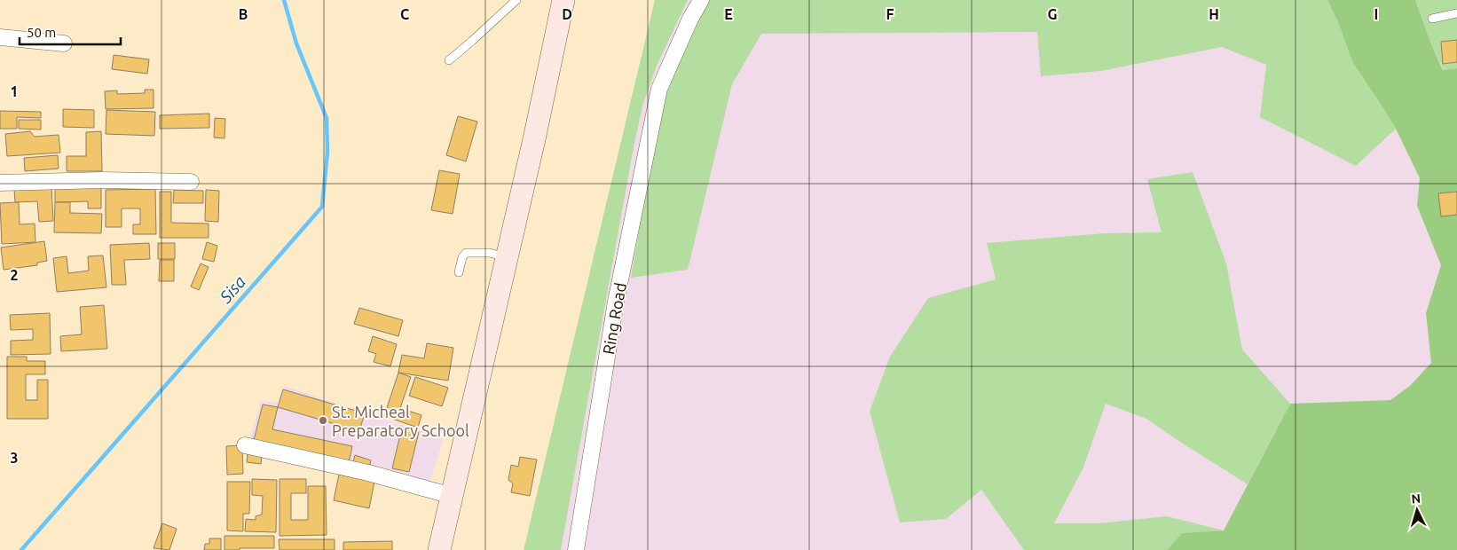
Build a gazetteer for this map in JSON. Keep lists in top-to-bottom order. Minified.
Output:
{"streets":{"street":["Ring Road"]},"water":["Sisa"],"places":["St. Micheal Preparatory School"],"scale_bar":"50 m","north":"top","grid":{"columns":["B","C","D","E","F","G","H","I"],"rows":["1","2","3"]}}
